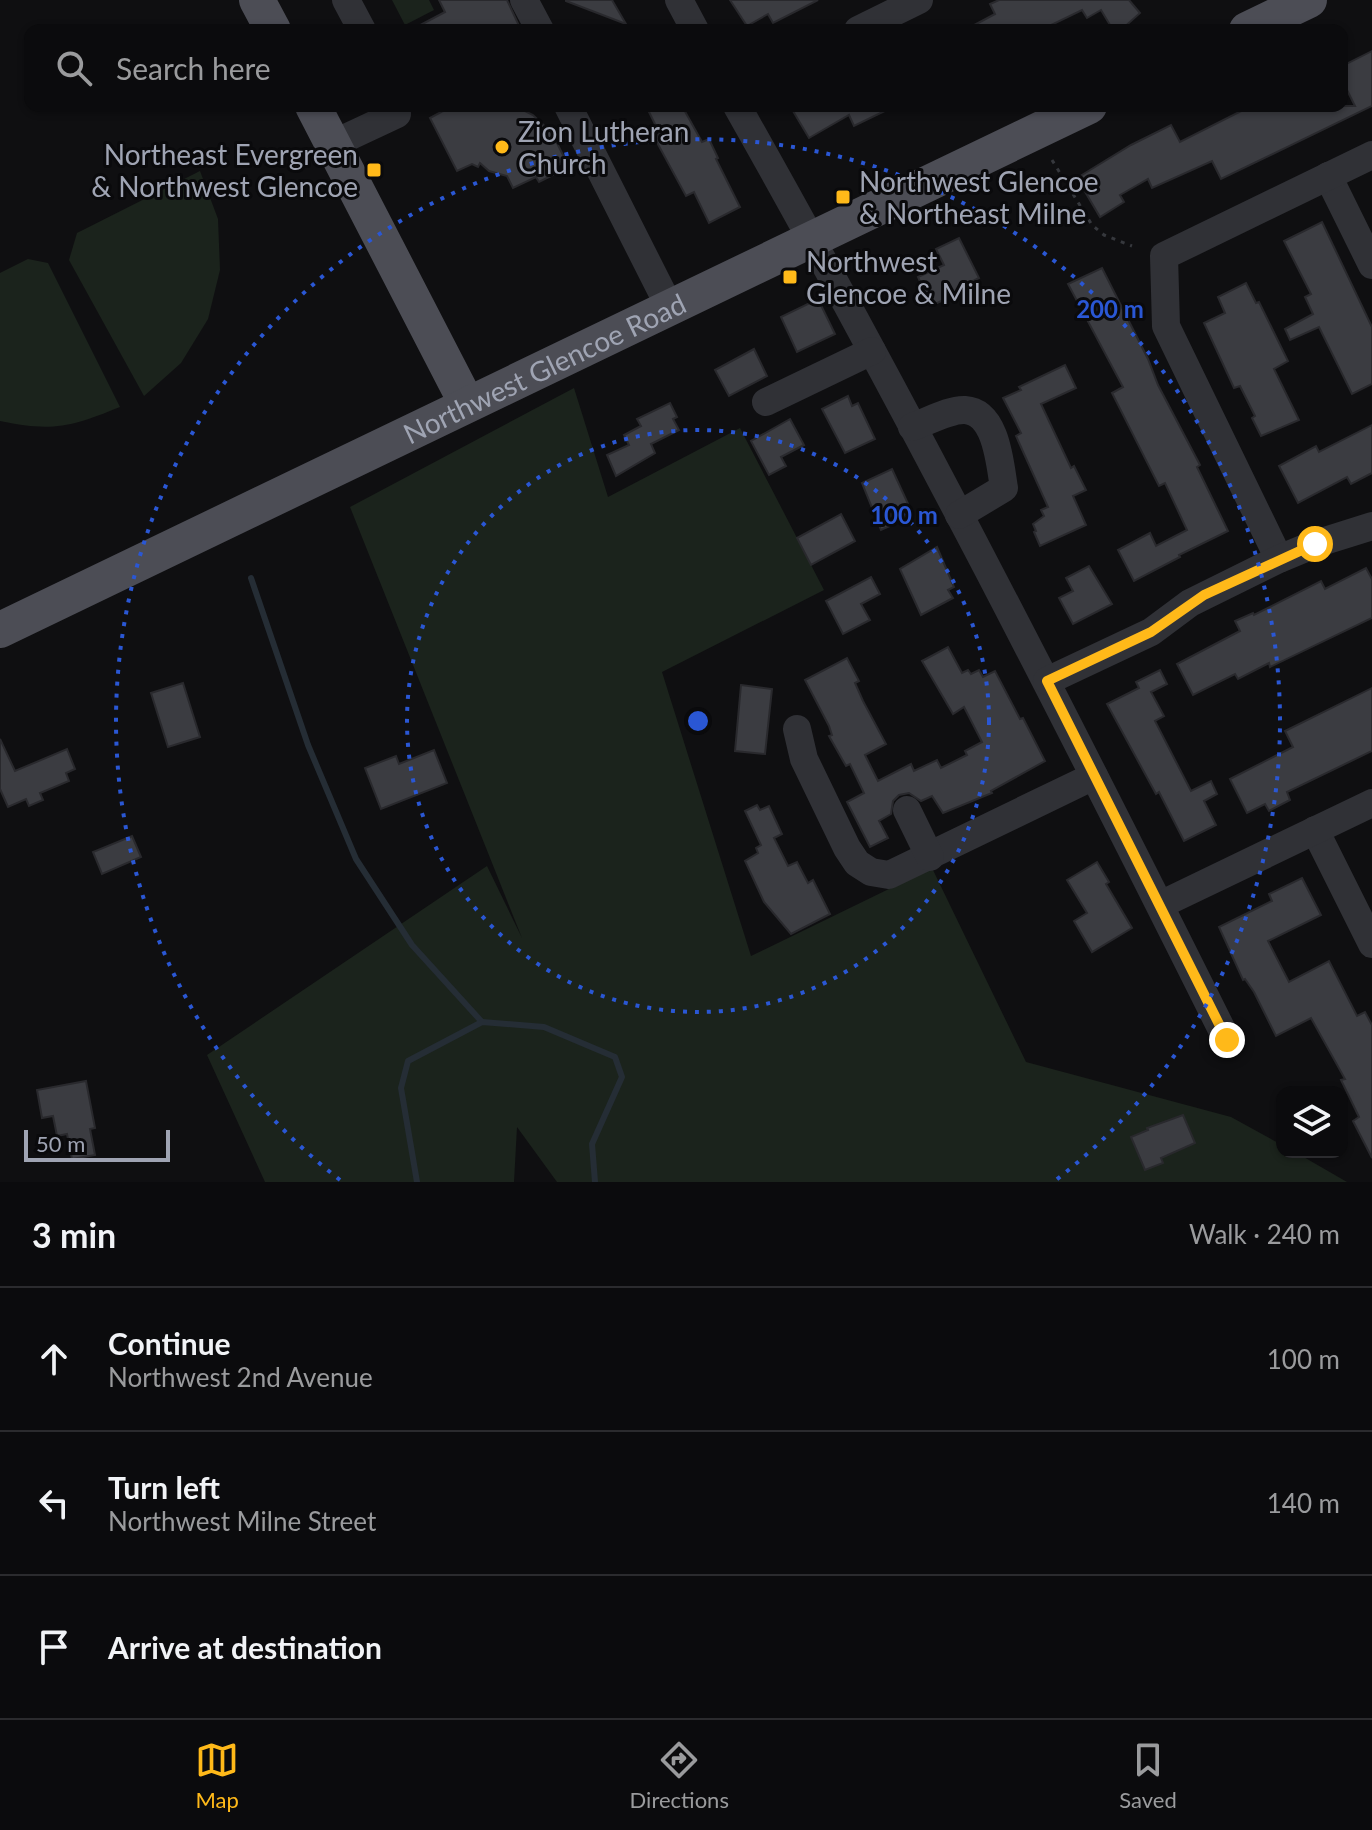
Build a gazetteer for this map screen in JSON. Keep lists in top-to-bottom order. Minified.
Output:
{"streets":{"main road":["Northwest Glencoe Road"]},"places":{"other":["Zion Lutheran Church"],"transit":["Northeast Evergreen & Northwest Glencoe","Northwest Glencoe & Northeast Milne","Northwest Glencoe & Milne"]},"scale_bar":"50 m","page":{"search":"Search here","scale":"50 m","heading":["3 min","Walk · 240 m"],"list":[["Continue","Northwest 2nd Avenue","100 m"],["Turn left","Northwest Milne Street","140 m"],"Arrive at destination"],"nav":["Map","Directions","Saved"]},"rings":["200 m","100 m"]}
